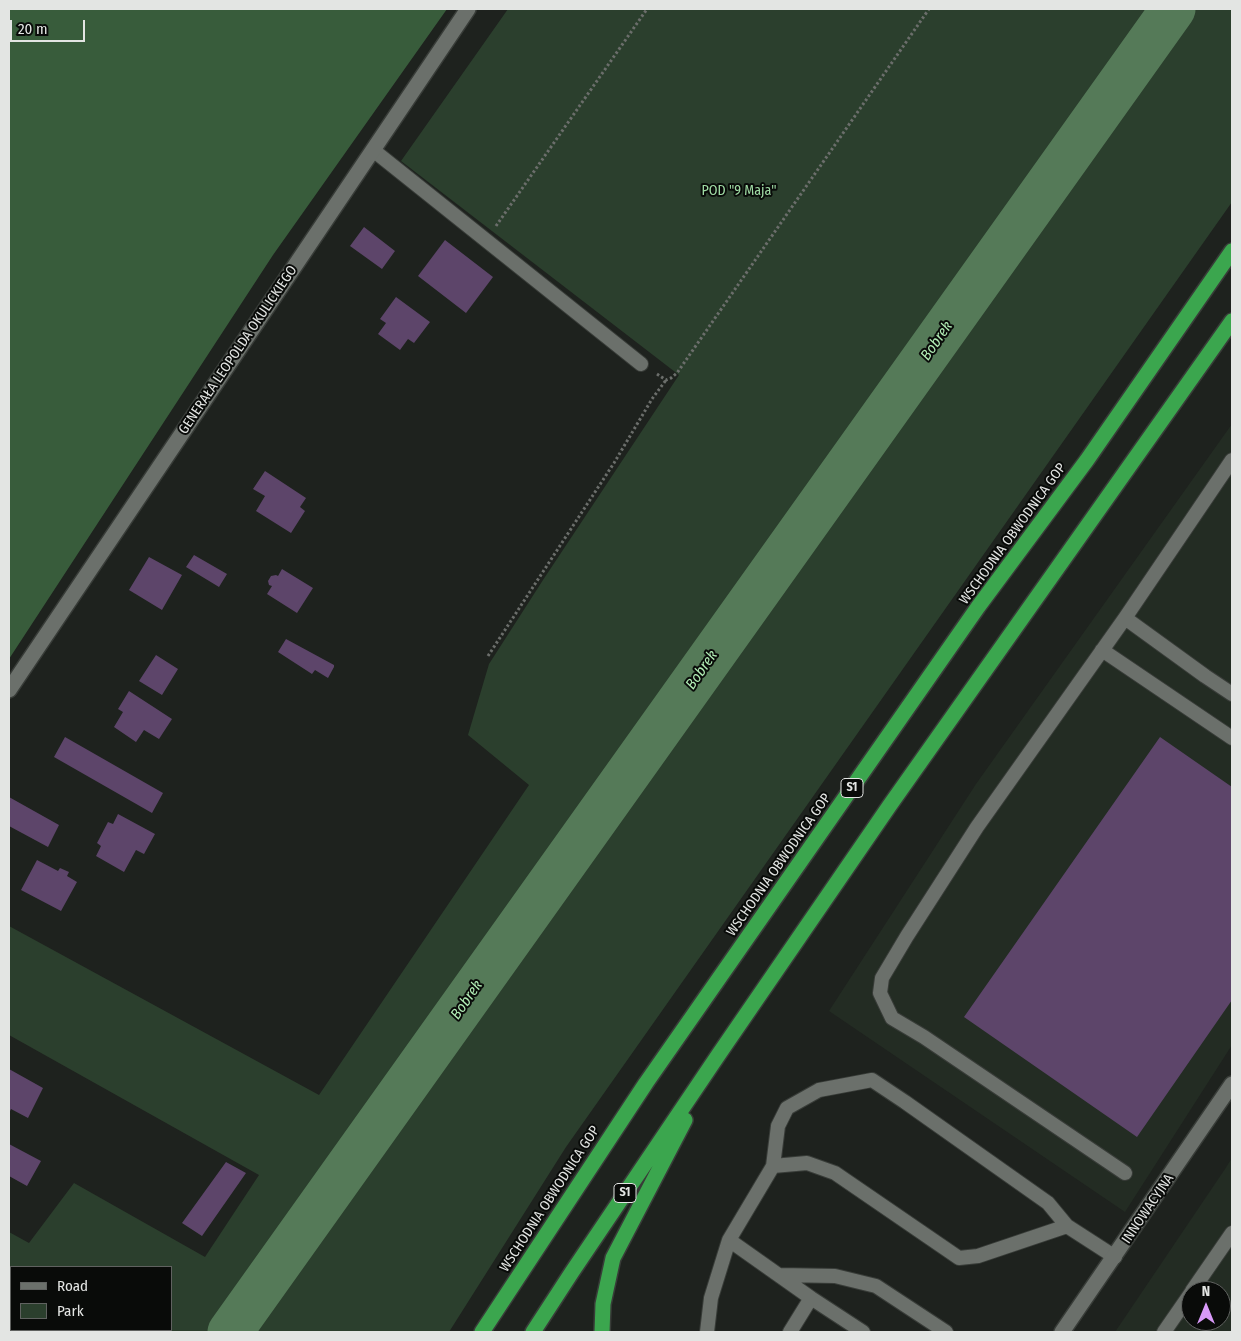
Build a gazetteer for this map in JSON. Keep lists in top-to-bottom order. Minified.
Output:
{"streets":{"highway":["WSCHODNIA OBWODNICA GOP","S1"],"street":["GENERAŁA LEOPOLDA OKULICKIEGO","INNOWACYJNA"]},"water":["Bobrek"],"parks":["POD \"9 Maja\""],"legend":["Road","Park"],"scale_bar":"20 m","north":"top"}
